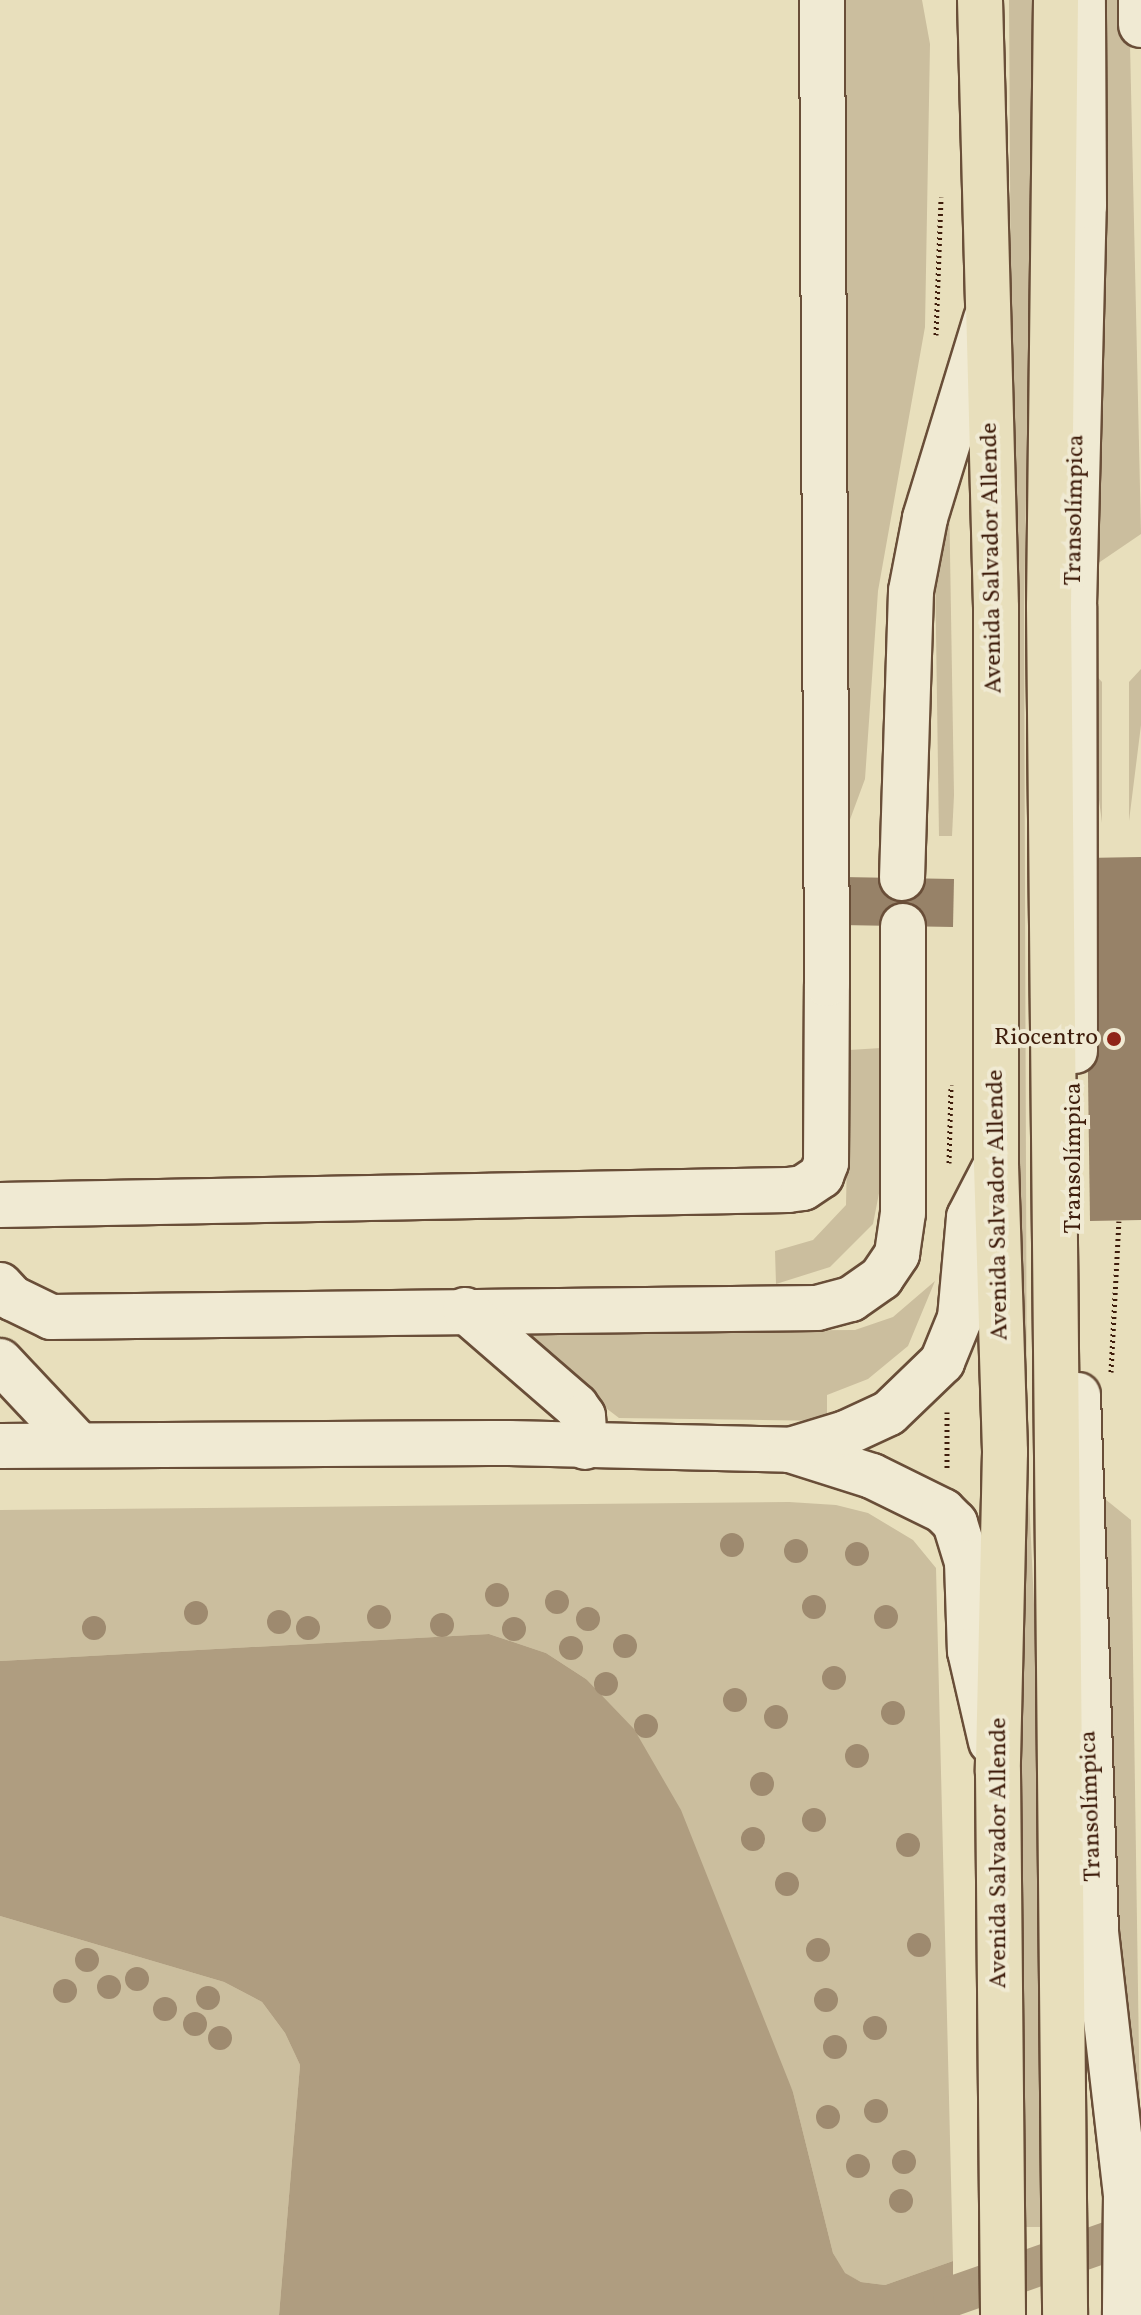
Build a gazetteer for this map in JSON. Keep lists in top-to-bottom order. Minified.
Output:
{"streets":{"main road":["Avenida Salvador Allende"],"lane":["Transolímpica"]},"places":["Riocentro"]}
